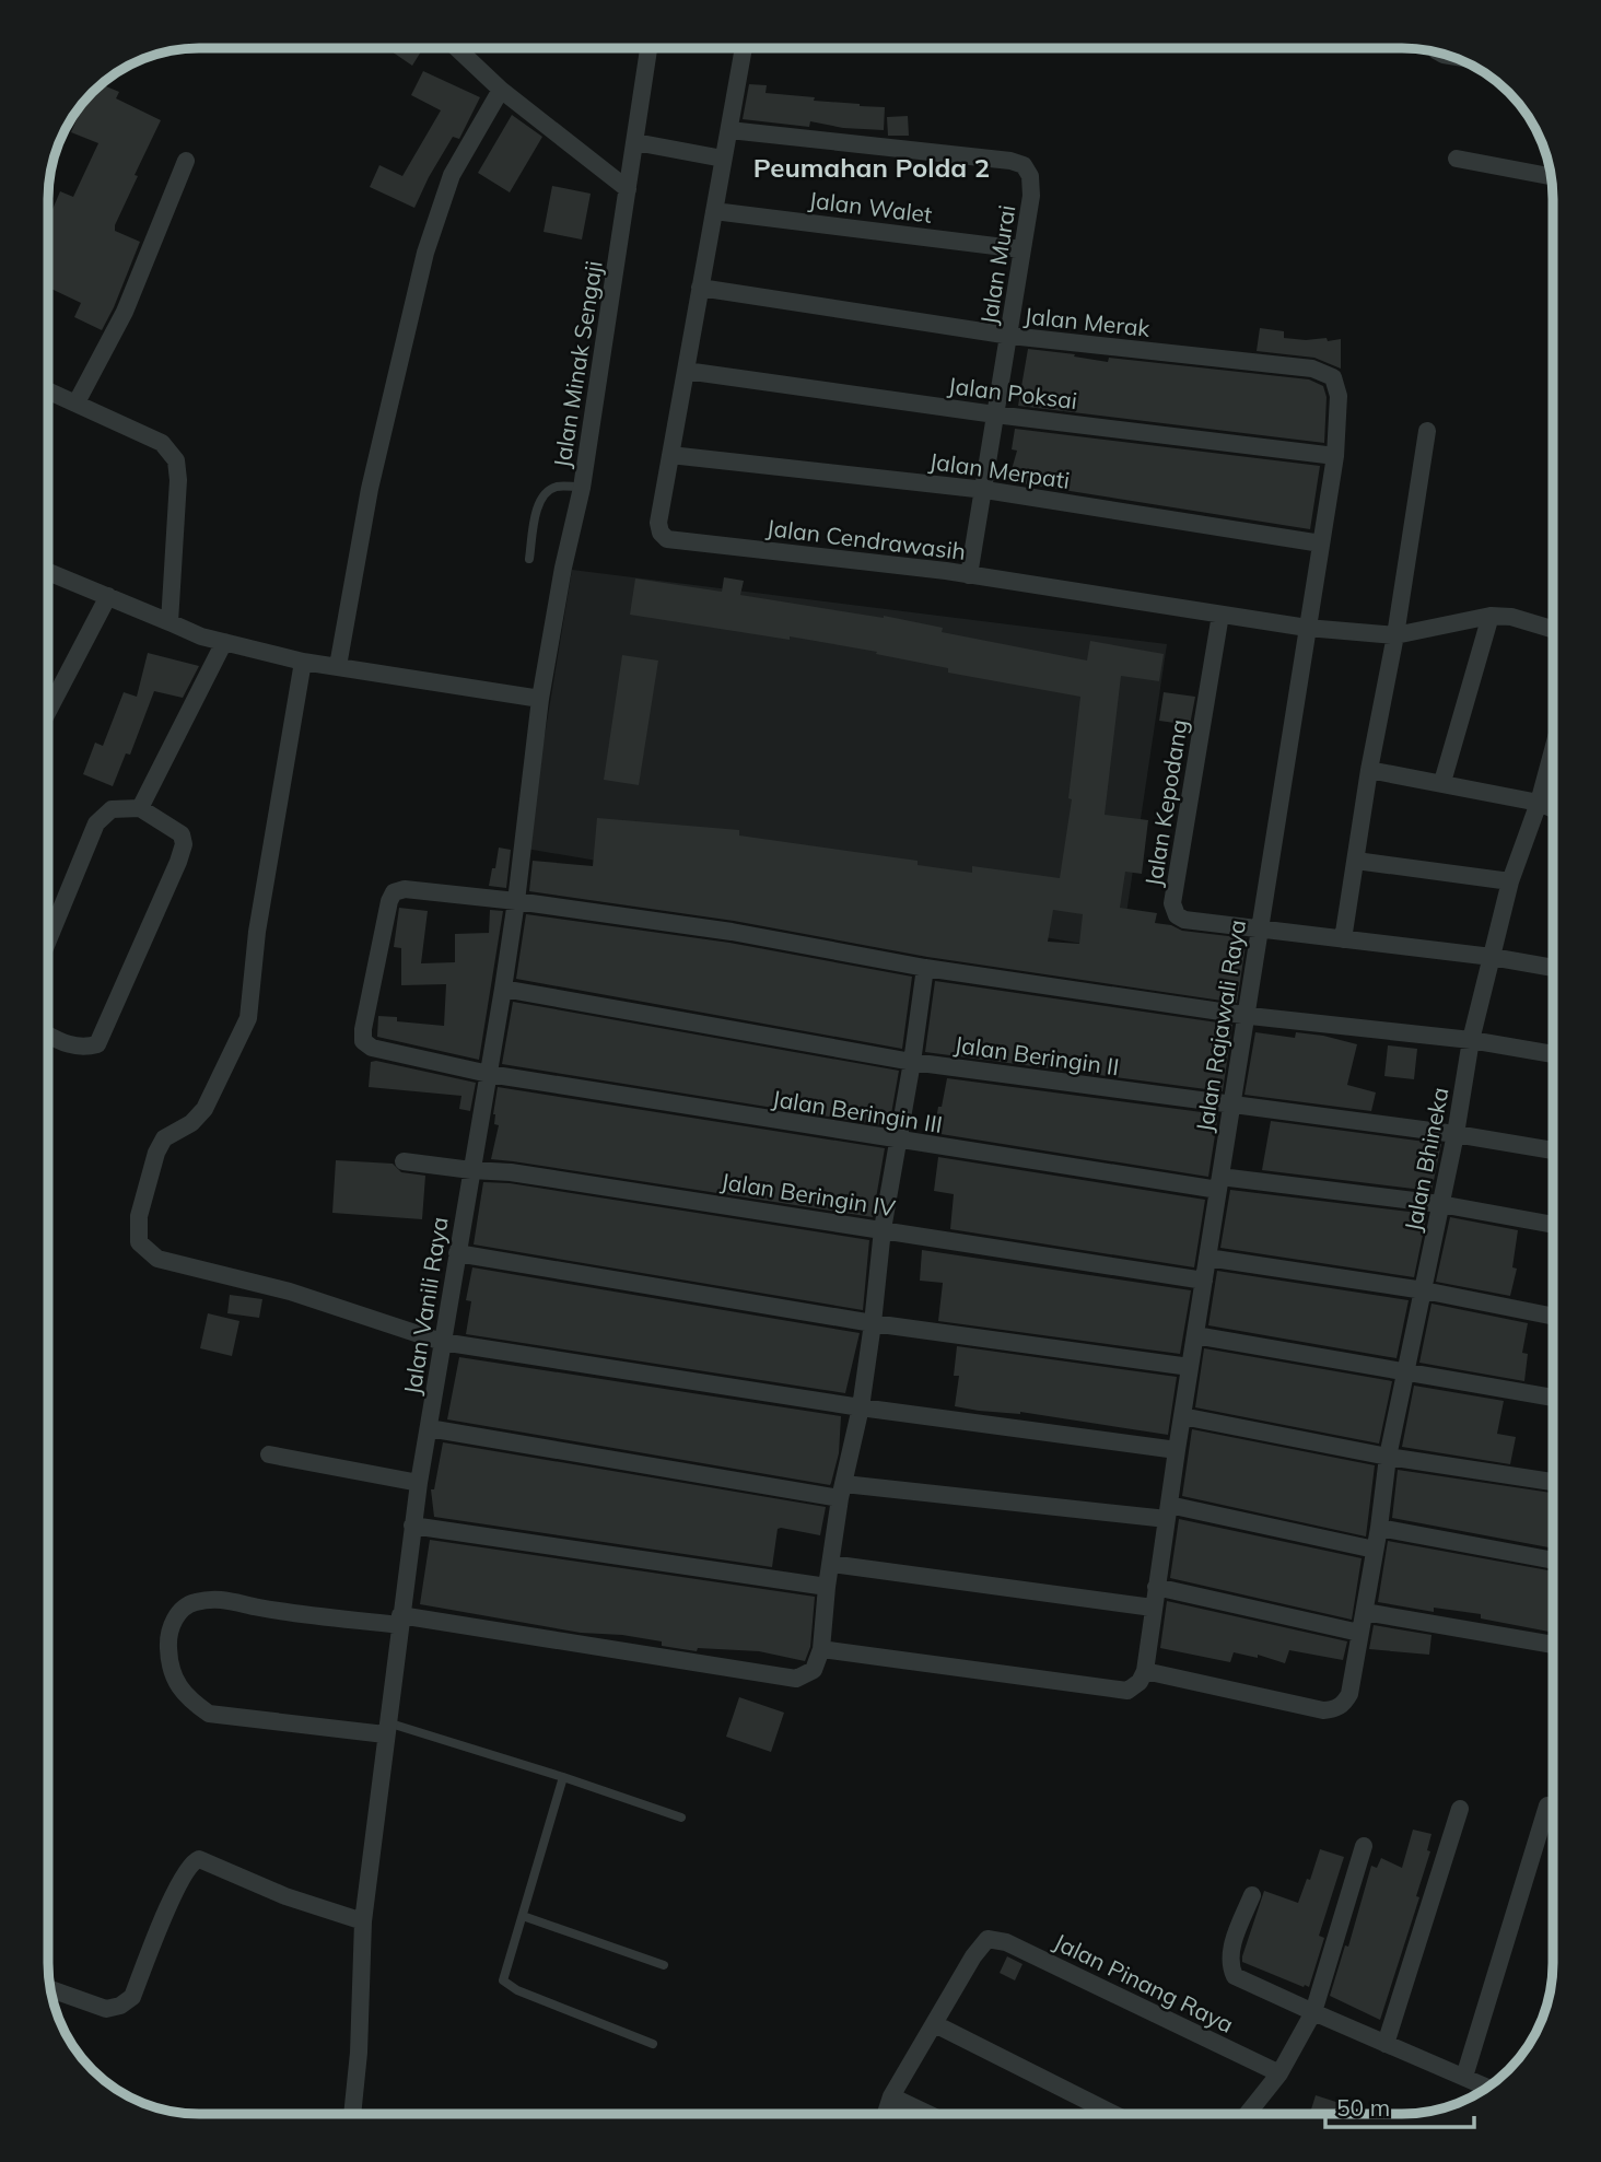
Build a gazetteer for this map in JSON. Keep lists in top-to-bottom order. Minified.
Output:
{"streets":{"street":["Jalan Walet","Jalan Murai","Jalan Merak","Jalan Minak Sengaji","Jalan Poksai","Jalan Merpati","Jalan Cendrawasih","Jalan Kepodang","Jalan Rajawali Raya","Jalan Beringin II","Jalan Beringin III","Jalan Bhineka","Jalan Beringin IV","Jalan Vanili Raya","Jalan Pinang Raya"]},"crossings":[["Jalan Walet","Jalan Murai"],["Jalan Walet","Jalan Cendrawasih"],["Jalan Murai","Jalan Merak"],["Jalan Murai","Jalan Poksai"],["Jalan Murai","Jalan Merpati"],["Jalan Murai","Jalan Cendrawasih"],["Jalan Merak","Jalan Cendrawasih"],["Jalan Merak","Jalan Rajawali Raya"],["Jalan Minak Sengaji","Jalan Vanili Raya"],["Jalan Poksai","Jalan Cendrawasih"],["Jalan Poksai","Jalan Rajawali Raya"],["Jalan Merpati","Jalan Cendrawasih"],["Jalan Merpati","Jalan Rajawali Raya"],["Jalan Cendrawasih","Jalan Kepodang"],["Jalan Cendrawasih","Jalan Rajawali Raya"],["Jalan Kepodang","Jalan Rajawali Raya"],["Jalan Kepodang","Jalan Bhineka"],["Jalan Rajawali Raya","Jalan Beringin II"],["Jalan Rajawali Raya","Jalan Beringin III"],["Jalan Rajawali Raya","Jalan Bhineka"],["Jalan Rajawali Raya","Jalan Beringin IV"],["Jalan Beringin II","Jalan Bhineka"],["Jalan Beringin II","Jalan Vanili Raya"],["Jalan Beringin III","Jalan Bhineka"],["Jalan Beringin III","Jalan Vanili Raya"],["Jalan Beringin IV","Jalan Vanili Raya"]],"districts":["Peumahan Polda 2"],"scale_bar":"50 m"}
